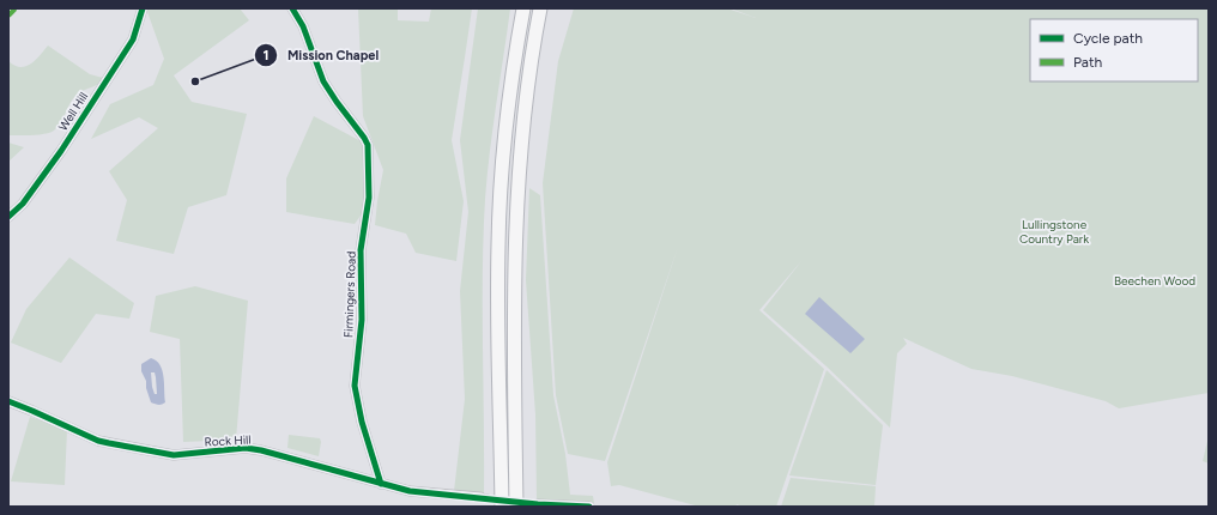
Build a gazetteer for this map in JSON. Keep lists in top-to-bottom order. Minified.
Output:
{"streets":{"street":["Well Hill","Firmingers Road","Rock Hill"]},"crossings":[["Firmingers Road","Rock Hill"]],"parks":["Lullingstone Country Park","Beechen Wood"],"places":["Mission Chapel"],"legend":["Cycle path","Path"]}
